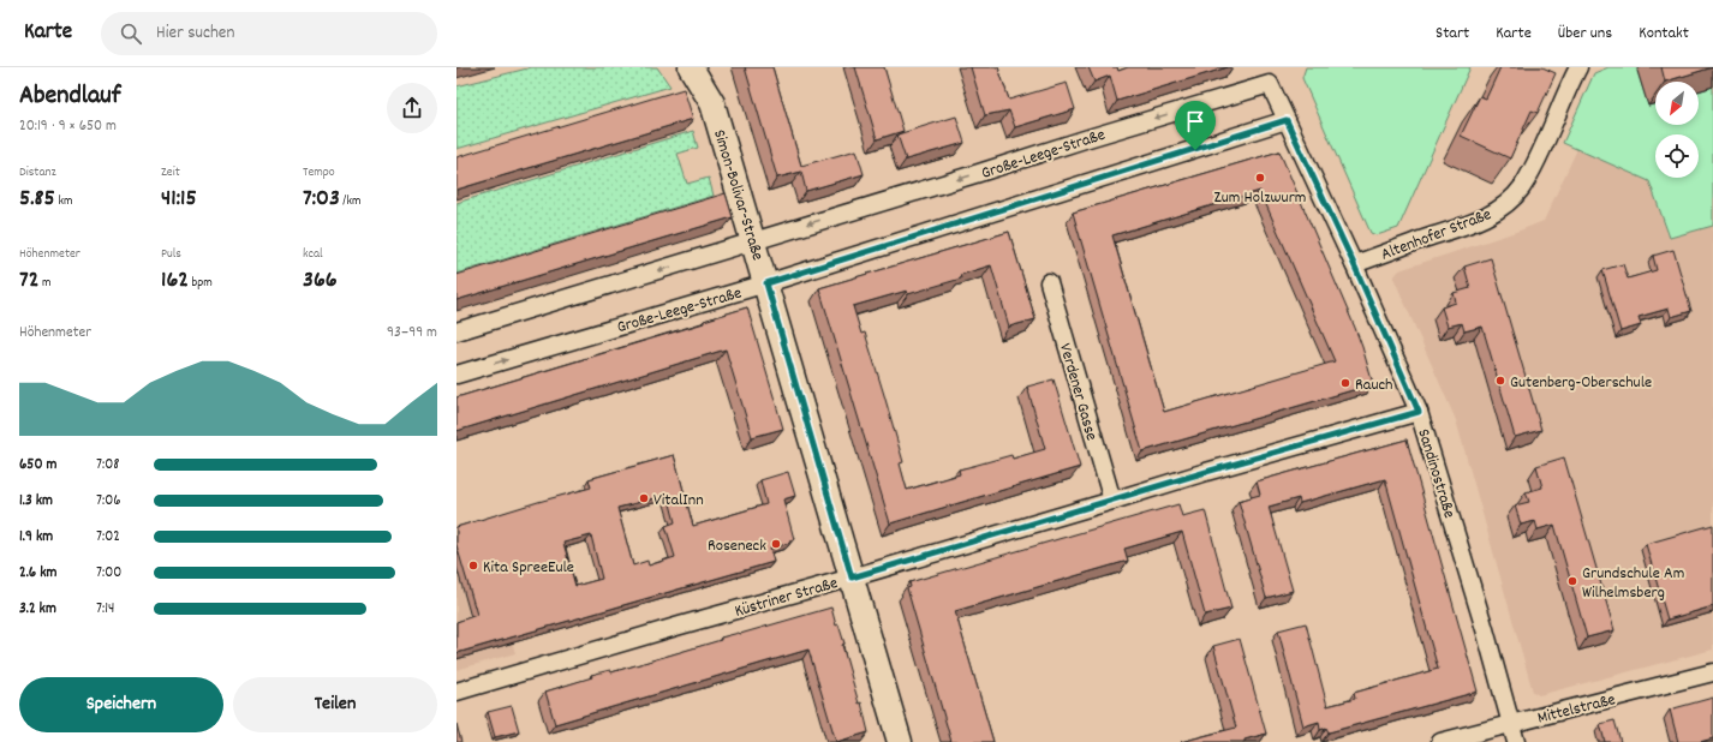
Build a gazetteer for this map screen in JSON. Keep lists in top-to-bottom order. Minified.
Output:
{"streets":{"street":["Große-Leege-Straße","Simon-Bolivar-Straße","Altenhofer Straße","Verdener Gasse","Sandinostraße","Küstriner Straße","Mittelstraße"]},"crossings":[["Große-Leege-Straße","Simon-Bolivar-Straße"],["Große-Leege-Straße","Sandinostraße"],["Simon-Bolivar-Straße","Küstriner Straße"],["Altenhofer Straße","Sandinostraße"],["Verdener Gasse","Küstriner Straße"],["Sandinostraße","Küstriner Straße"],["Sandinostraße","Mittelstraße"]],"places":["Zum Holzwurm","Gutenberg-Oberschule","Rauch","VitalInn","Roseneck","Kita SpreeEule","Grundschule Am Wilhelmsberg"],"north":"bottom left","page":{"header":"Karte","search":"Hier suchen","nav":["Start","Karte","Über uns","Kontakt"],"heading":["Abendlauf","20:19 · 9 × 650 m"],"stats":[["Distanz","5.85 km"],["Zeit","41:15"],["Tempo","7:03 /km"],["Höhenmeter","72 m"],["Puls","162 bpm"],["kcal","366"]],"chart":["Höhenmeter","93–99 m"],"list":[{"name":"650 m","note":"7:08"},{"name":"1.3 km","note":"7:06"},{"name":"1.9 km","note":"7:02"},{"name":"2.6 km","note":"7:00"},{"name":"3.2 km","note":"7:14"}],"buttons":["Speichern","Teilen"]}}
